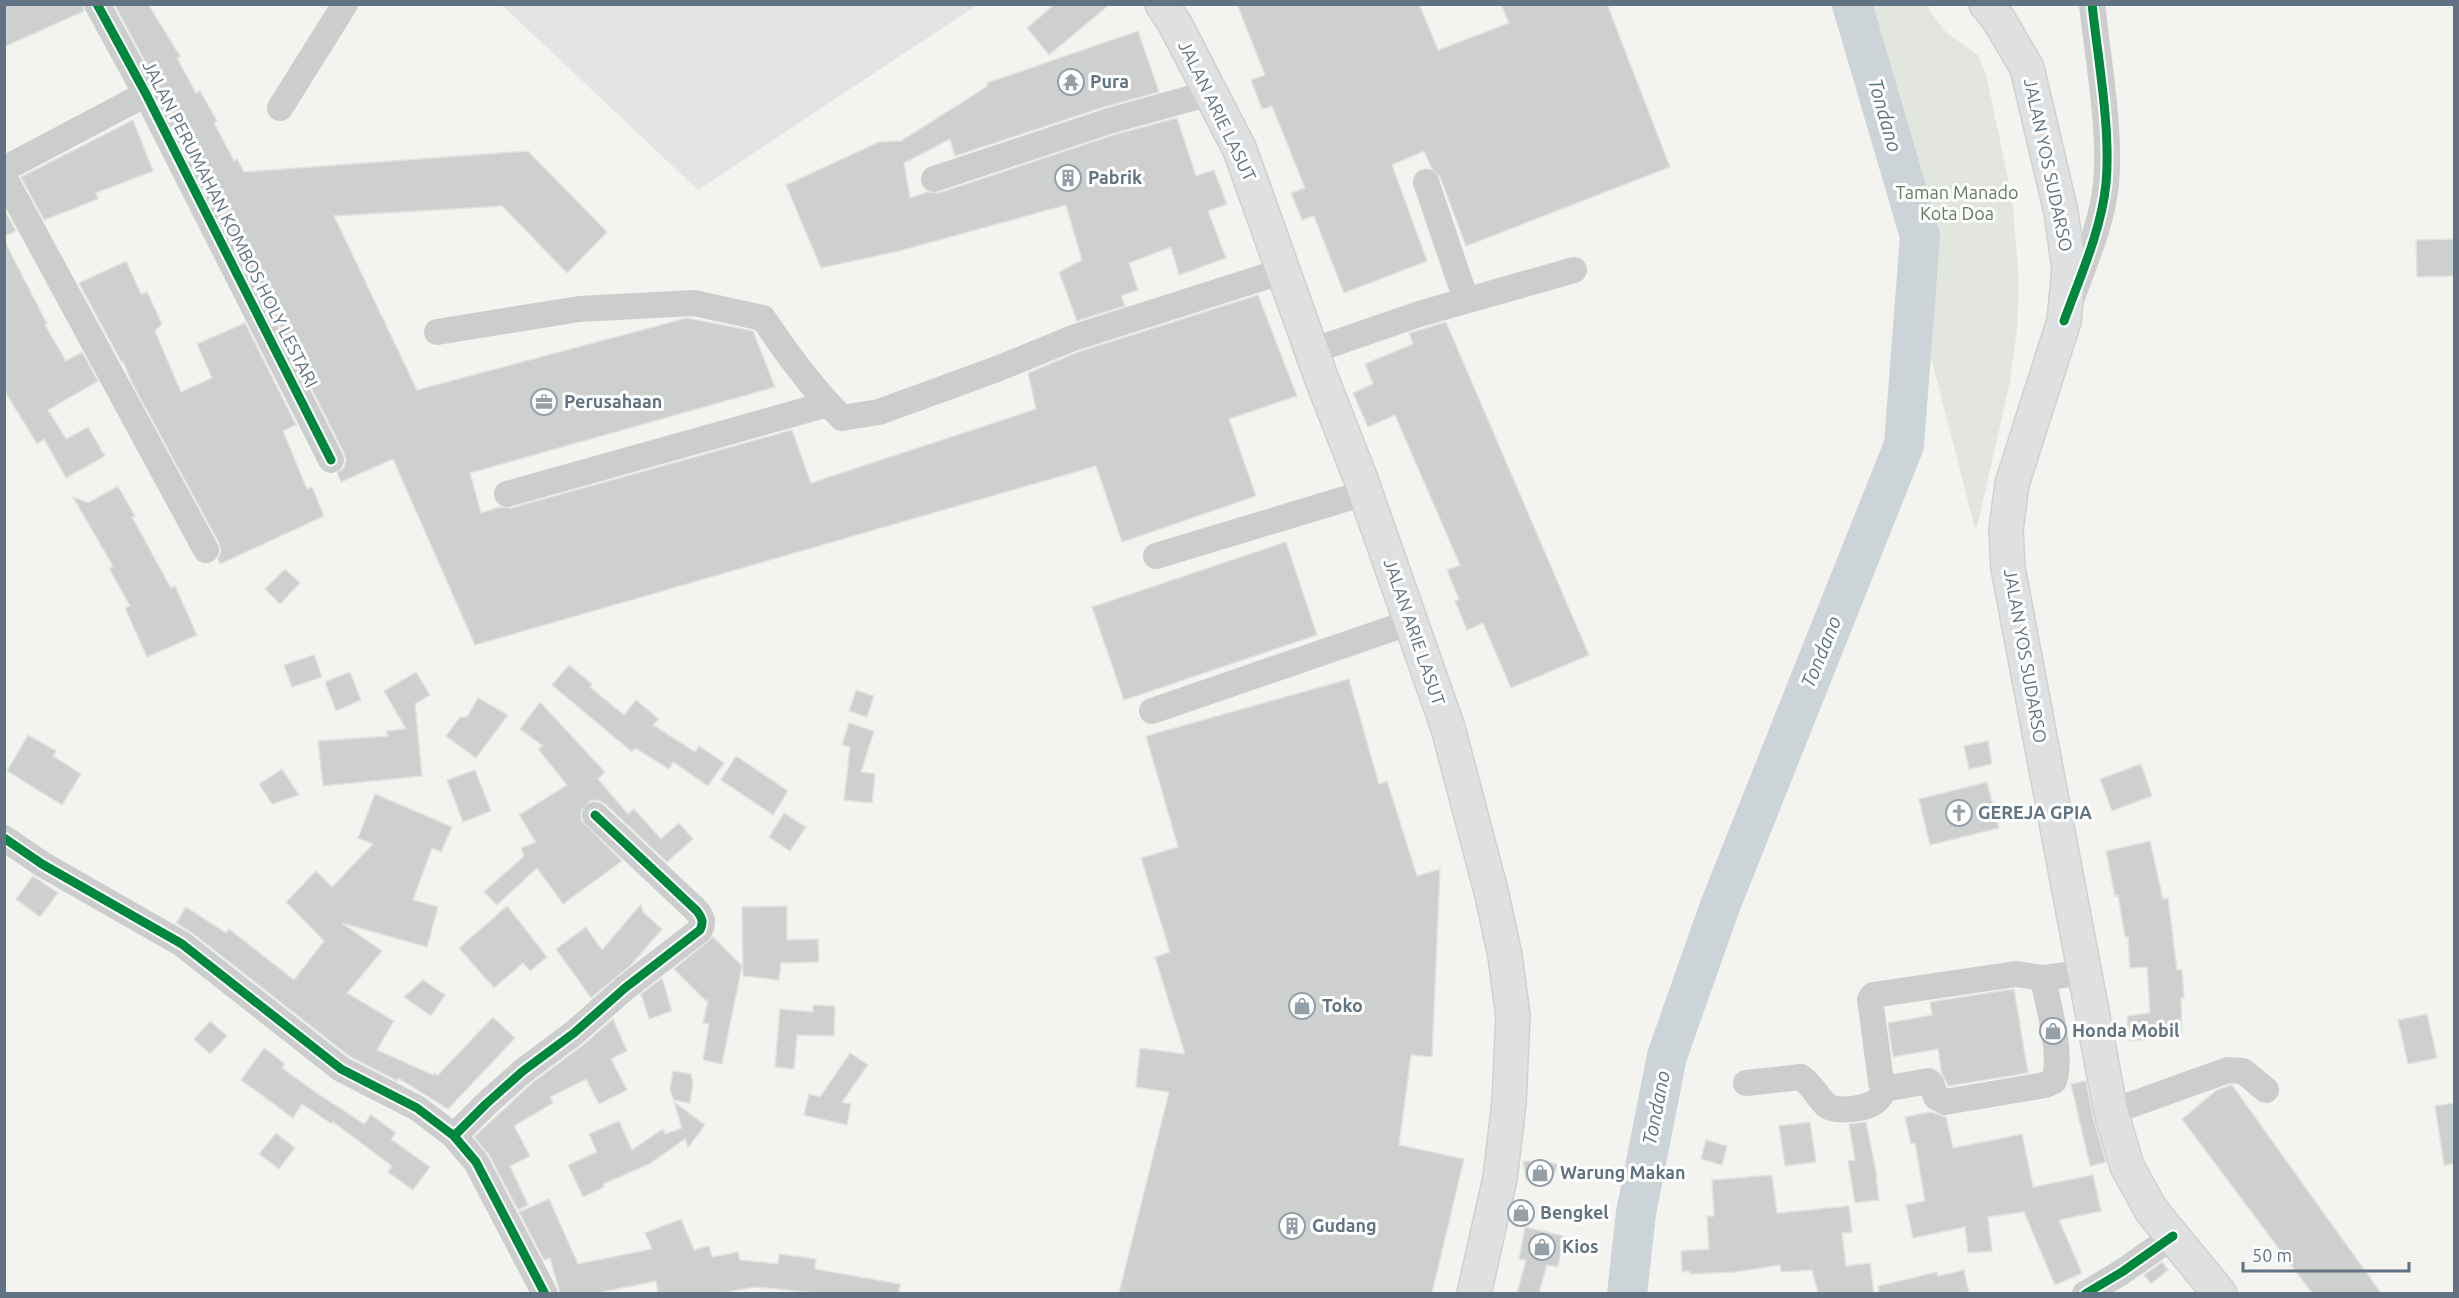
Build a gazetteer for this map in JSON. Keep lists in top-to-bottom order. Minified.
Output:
{"streets":{"main road":["JALAN ARIE LASUT","JALAN YOS SUDARSO"],"street":["JALAN PERUMAHAN KOMBOS HOLY LESTARI"]},"water":["Tondano"],"parks":["Taman Manado Kota Doa"],"places":{"temple":["Pura"],"building":["Pabrik","Gudang"],"office":["Perusahaan"],"church":["GEREJA GPIA"],"shop":["Toko","Honda Mobil","Warung Makan","Bengkel","Kios"]},"scale_bar":"50 m"}
